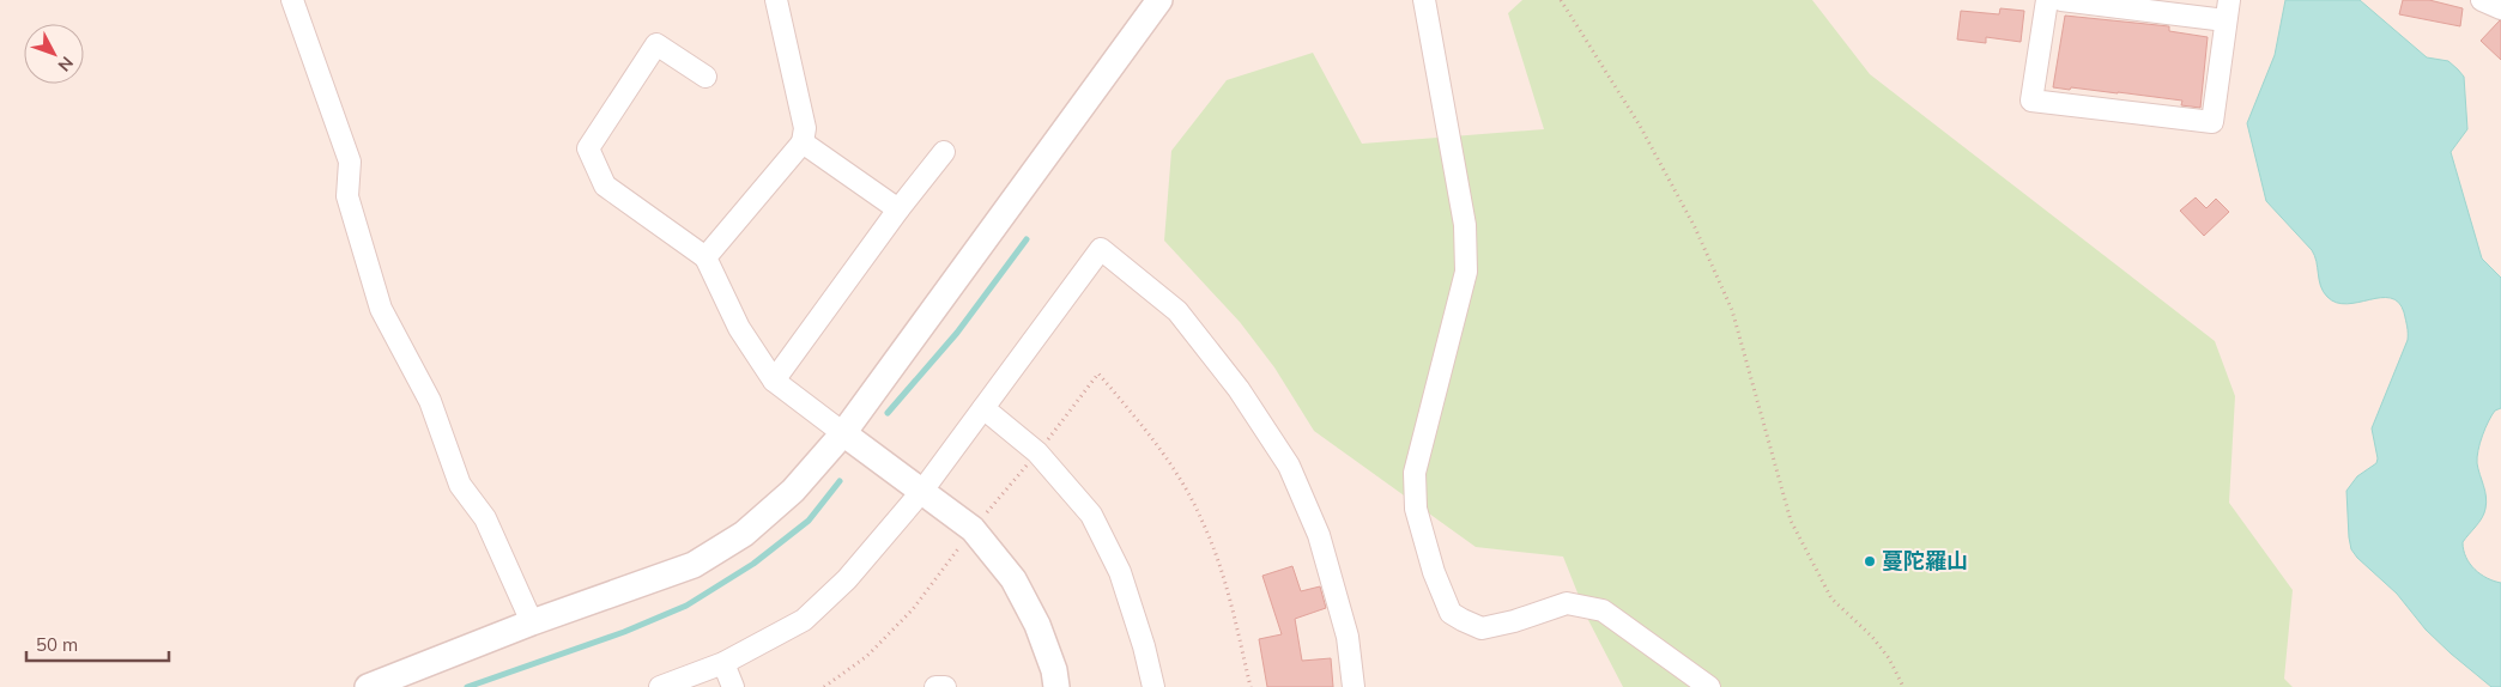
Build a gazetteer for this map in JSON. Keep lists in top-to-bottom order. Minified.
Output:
{"places":["蔓陀羅山"],"scale_bar":"50 m","north":"bottom right"}
